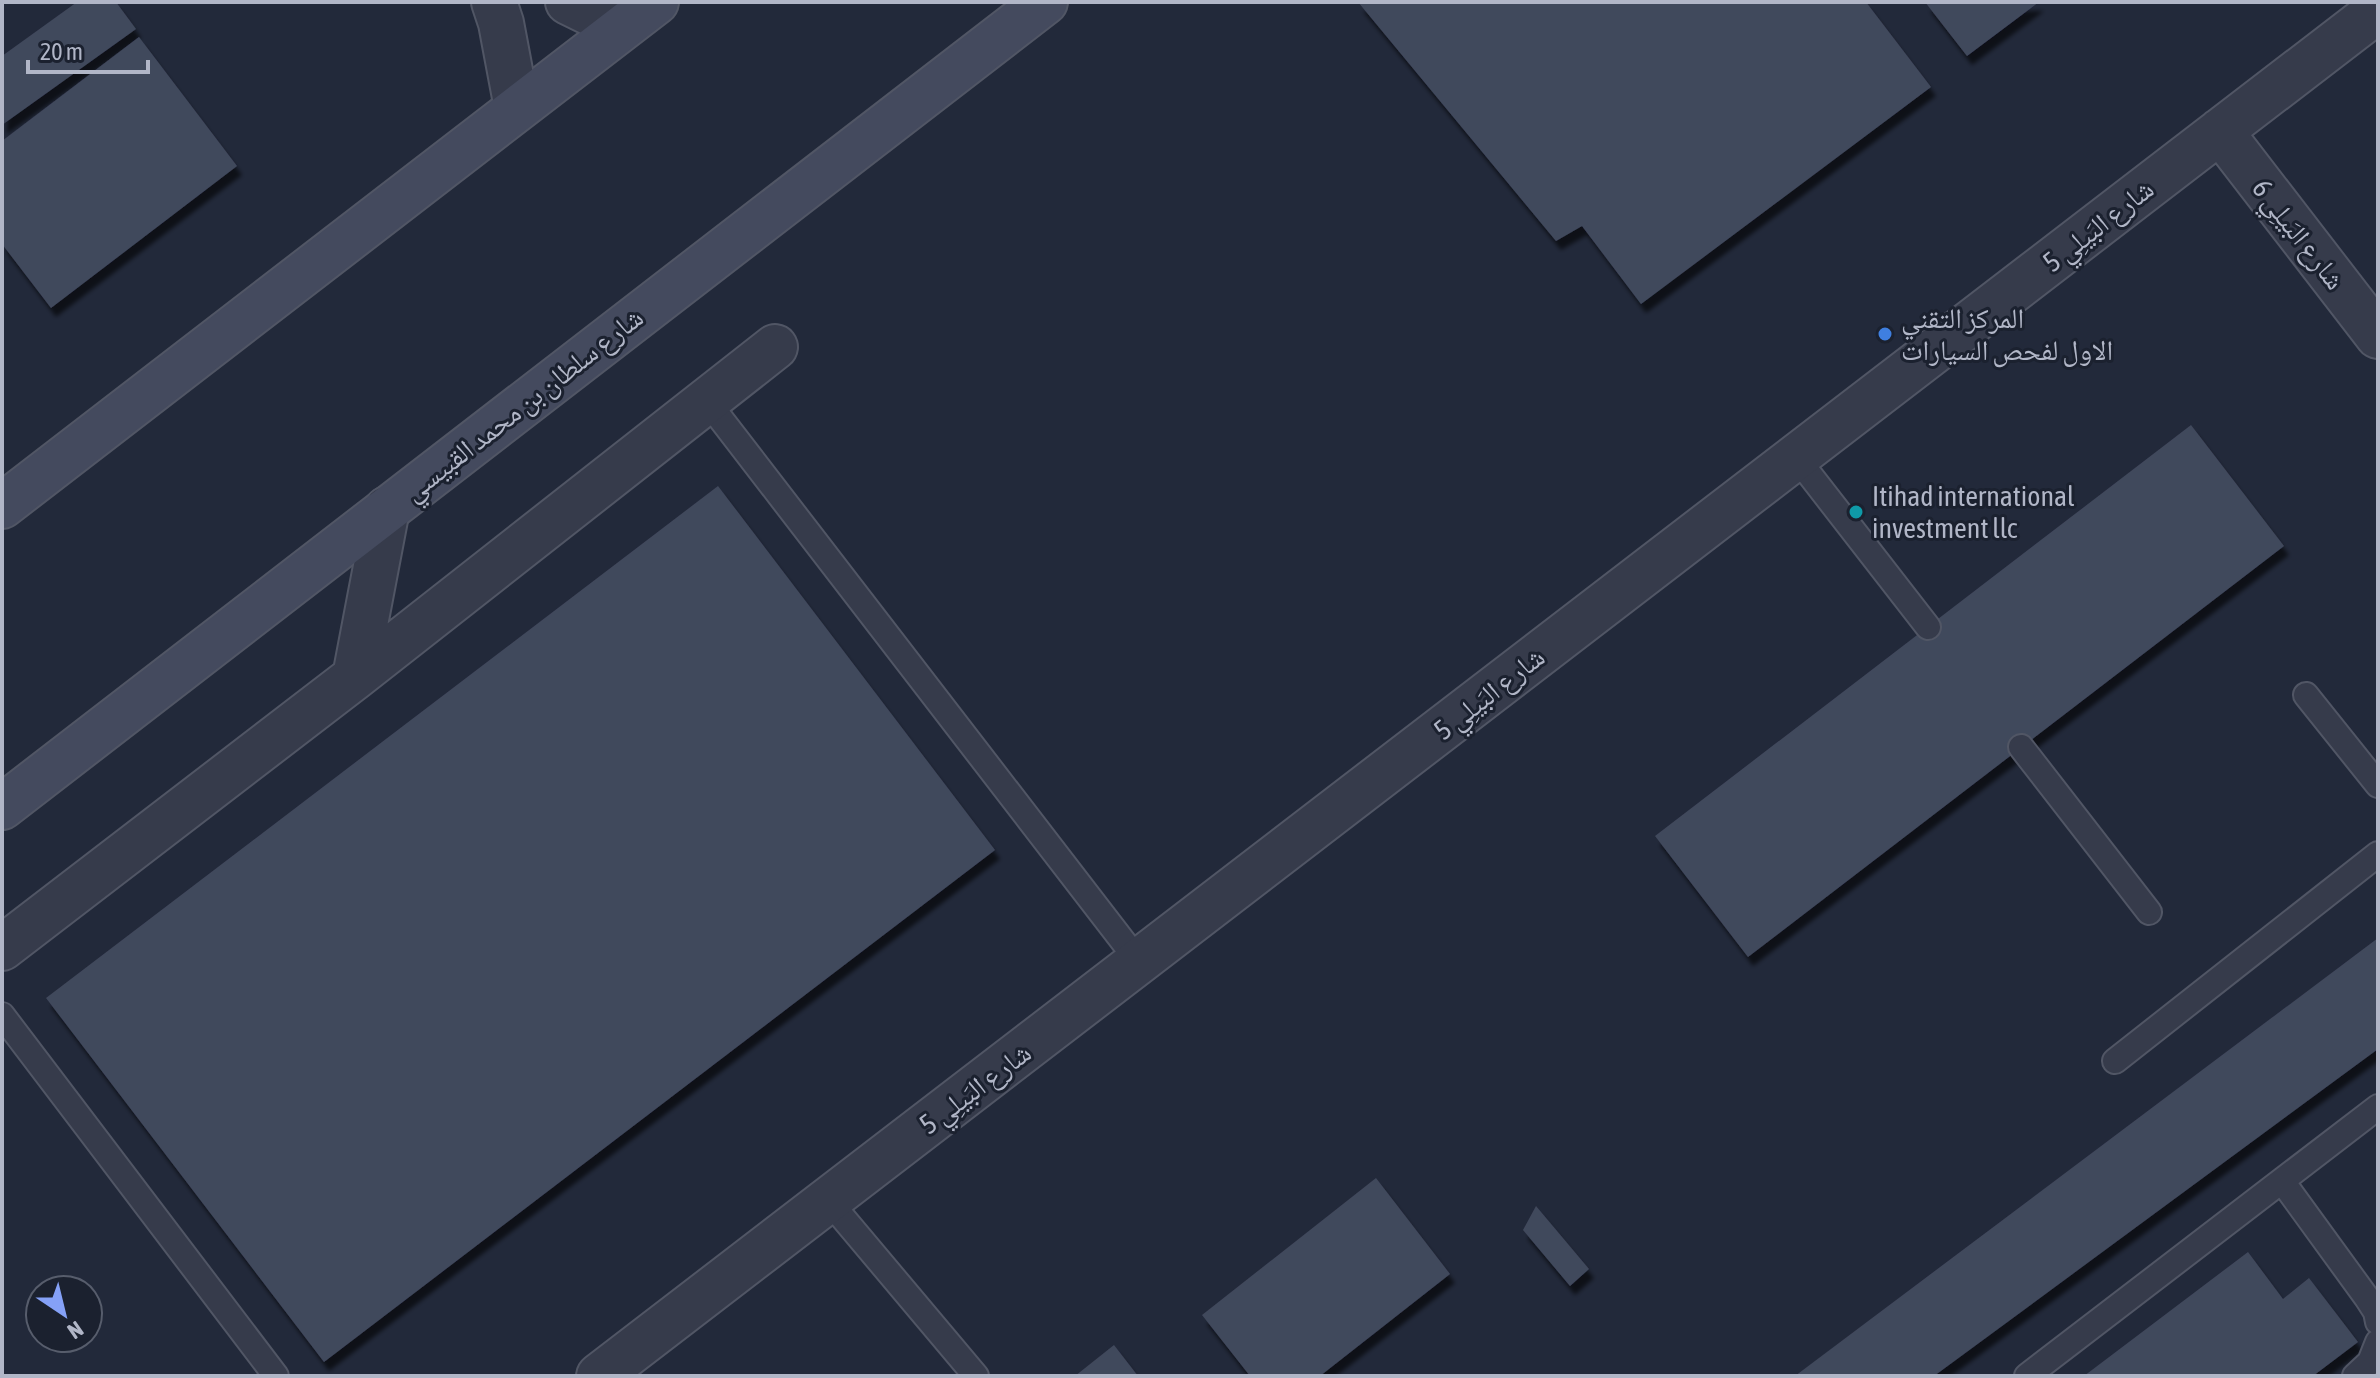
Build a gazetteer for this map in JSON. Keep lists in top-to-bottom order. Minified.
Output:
{"streets":{"main road":["شارع سلطان بن محمد القبيسي"],"street":["شارع البَيلِي 5","شارع البَيلِي 6"]},"crossings":[["شارع البَيلِي 5","شارع البَيلِي 6"]],"places":["المركز التقني الاول لفحص السيارات","Itihad international investment llc"],"scale_bar":"20 m","north":"bottom right"}
